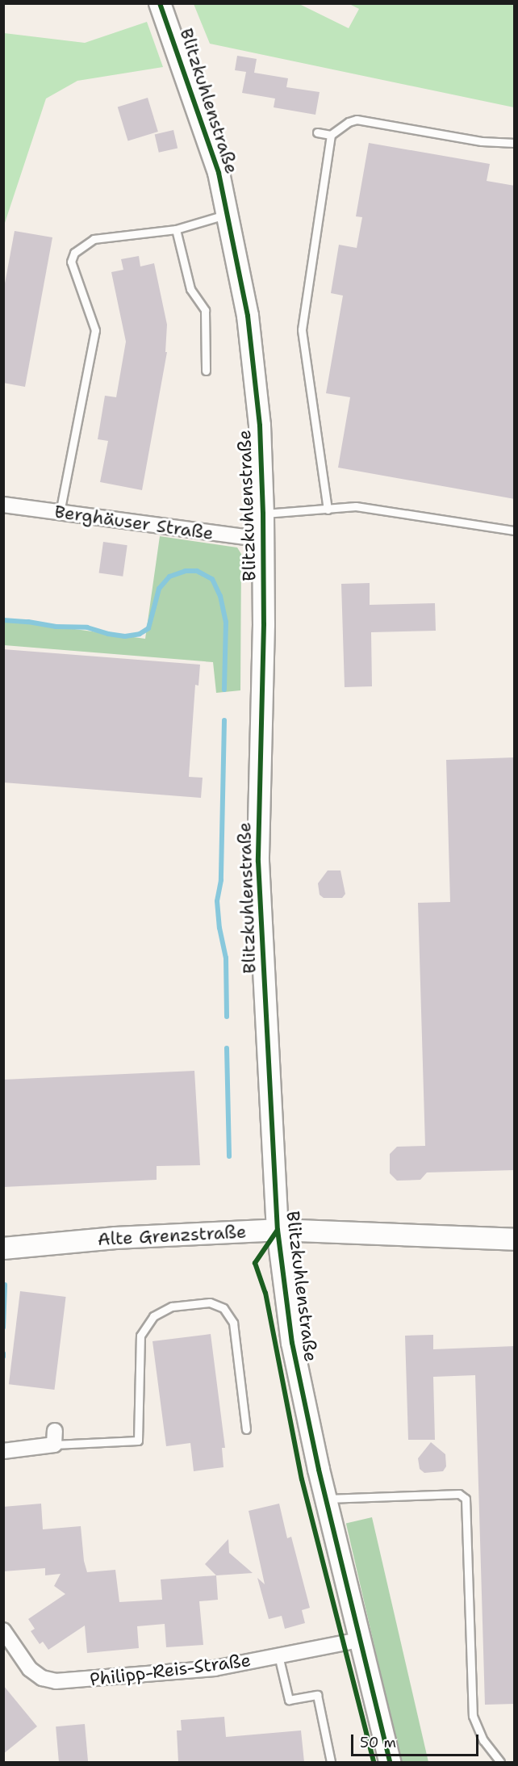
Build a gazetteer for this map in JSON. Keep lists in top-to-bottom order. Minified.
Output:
{"streets":{"main road":["Blitzkuhlenstraße","Alte Grenzstraße"],"street":["Berghäuser Straße","Philipp-Reis-Straße"]},"crossings":[["Blitzkuhlenstraße","Berghäuser Straße"],["Blitzkuhlenstraße","Alte Grenzstraße"],["Blitzkuhlenstraße","Philipp-Reis-Straße"]],"scale_bar":"50 m"}
